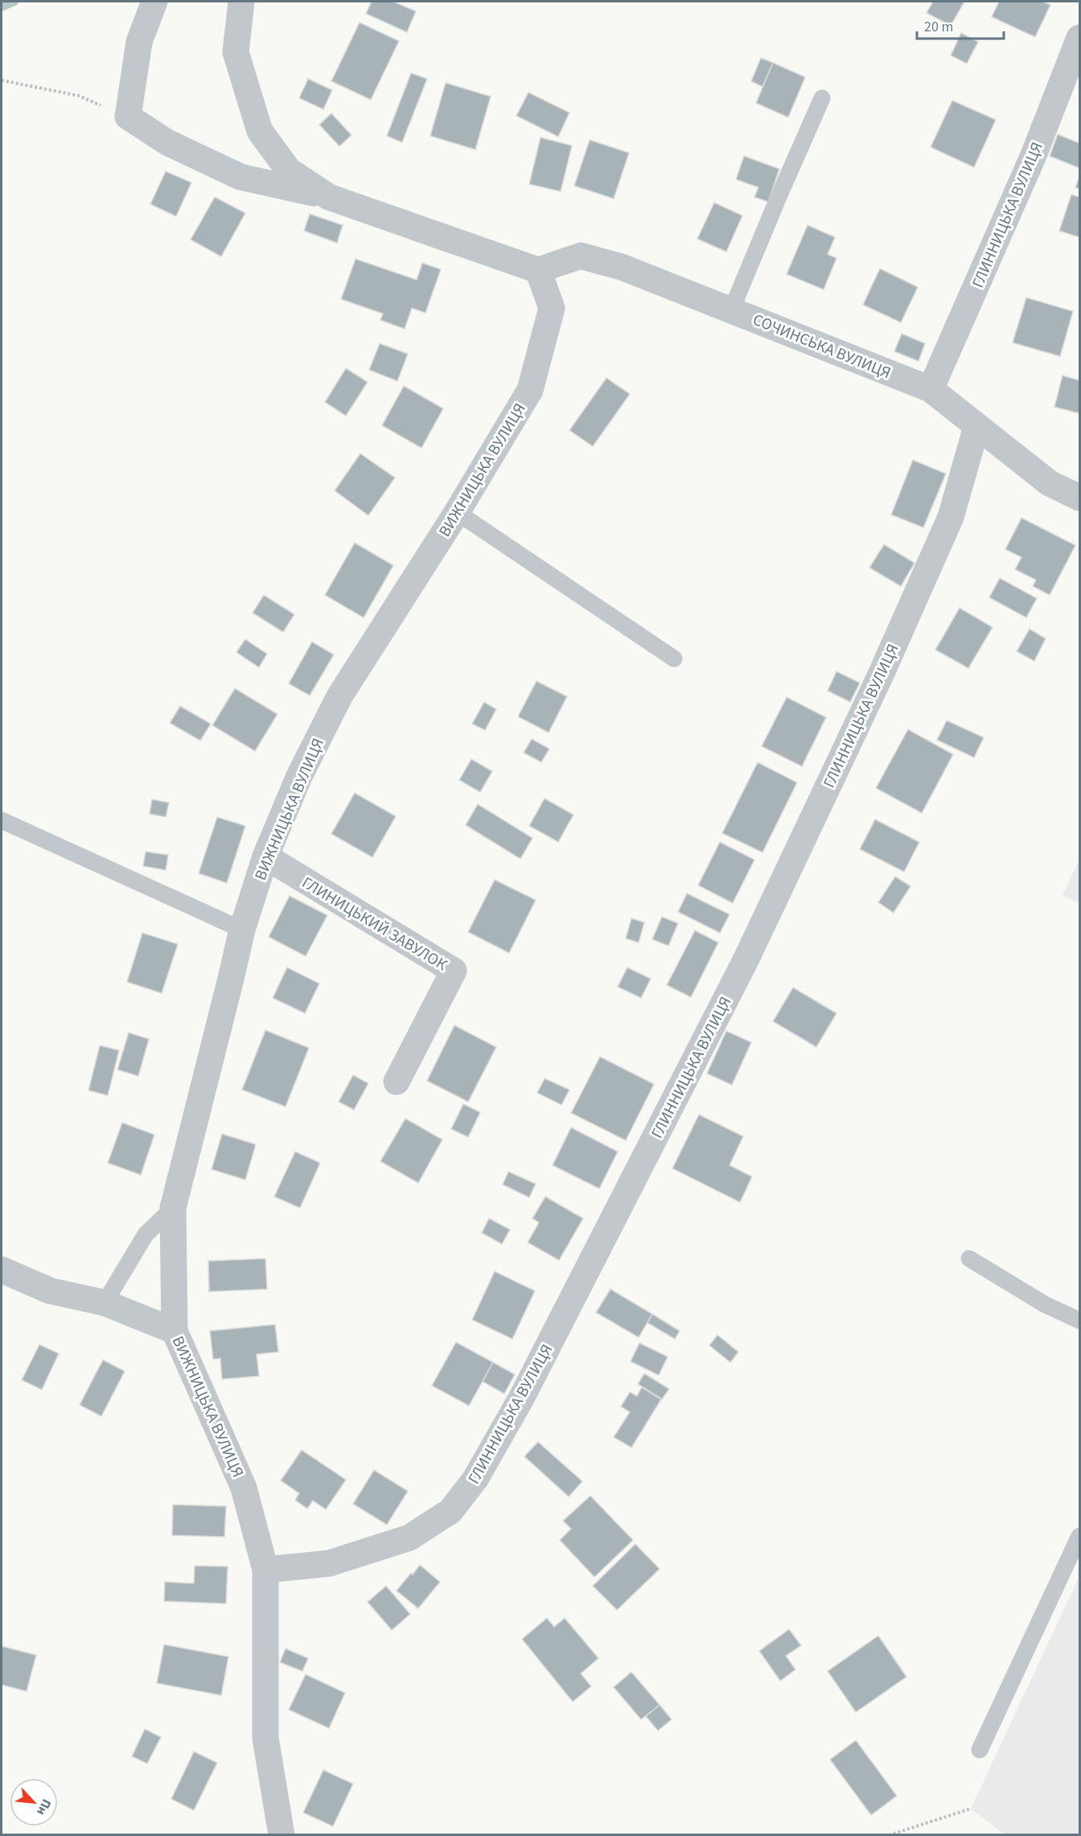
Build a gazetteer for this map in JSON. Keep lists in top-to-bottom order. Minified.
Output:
{"streets":{"street":["ГЛИННИЦЬКА ВУЛИЦЯ","СОЧИНСЬКА ВУЛИЦЯ","ВИЖНИЦЬКА ВУЛИЦЯ","ГЛИНИЦЬКИЙ ЗАВУЛОК"]},"crossings":[["ГЛИННИЦЬКА ВУЛИЦЯ","СОЧИНСЬКА ВУЛИЦЯ"],["ГЛИННИЦЬКА ВУЛИЦЯ","ВИЖНИЦЬКА ВУЛИЦЯ"],["СОЧИНСЬКА ВУЛИЦЯ","ВИЖНИЦЬКА ВУЛИЦЯ"],["ВИЖНИЦЬКА ВУЛИЦЯ","ГЛИНИЦЬКИЙ ЗАВУЛОК"]],"scale_bar":"20 m","north":"bottom right"}
